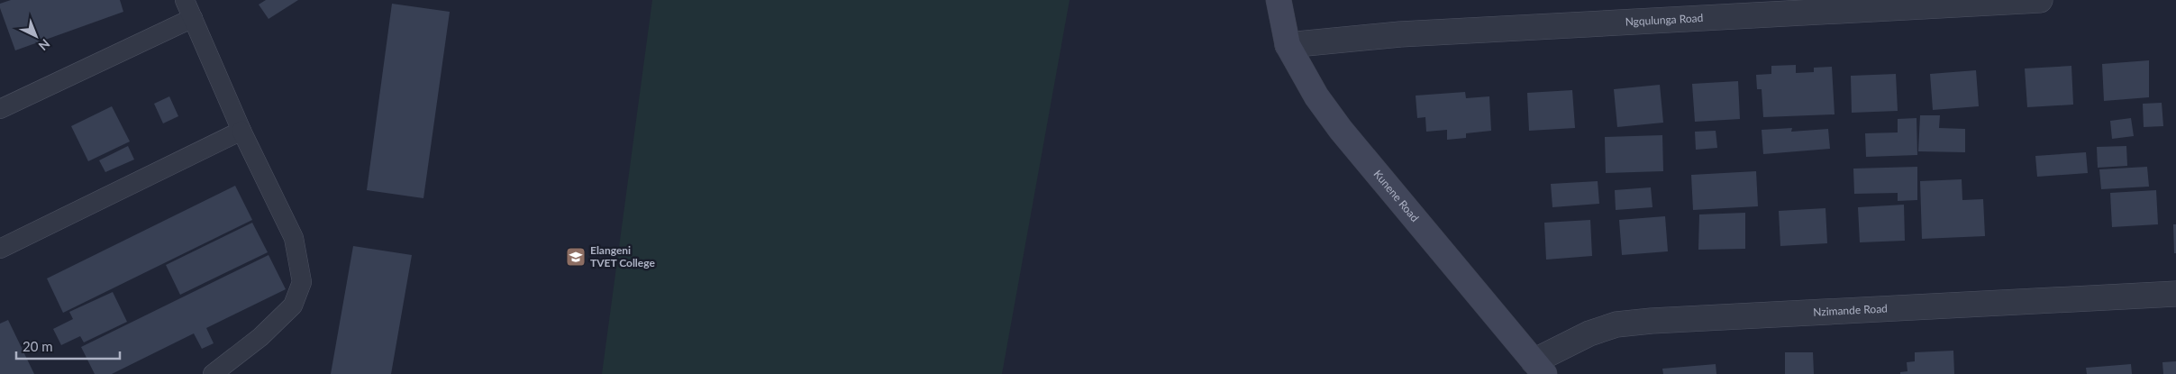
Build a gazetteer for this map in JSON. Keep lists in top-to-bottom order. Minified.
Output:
{"streets":{"street":["Ngqulunga Road","Kunene Road","Nzimande Road"]},"crossings":[["Ngqulunga Road","Kunene Road"],["Kunene Road","Nzimande Road"]],"places":{"school or university":["Elangeni TVET College"]},"scale_bar":"20 m","north":"bottom right"}
